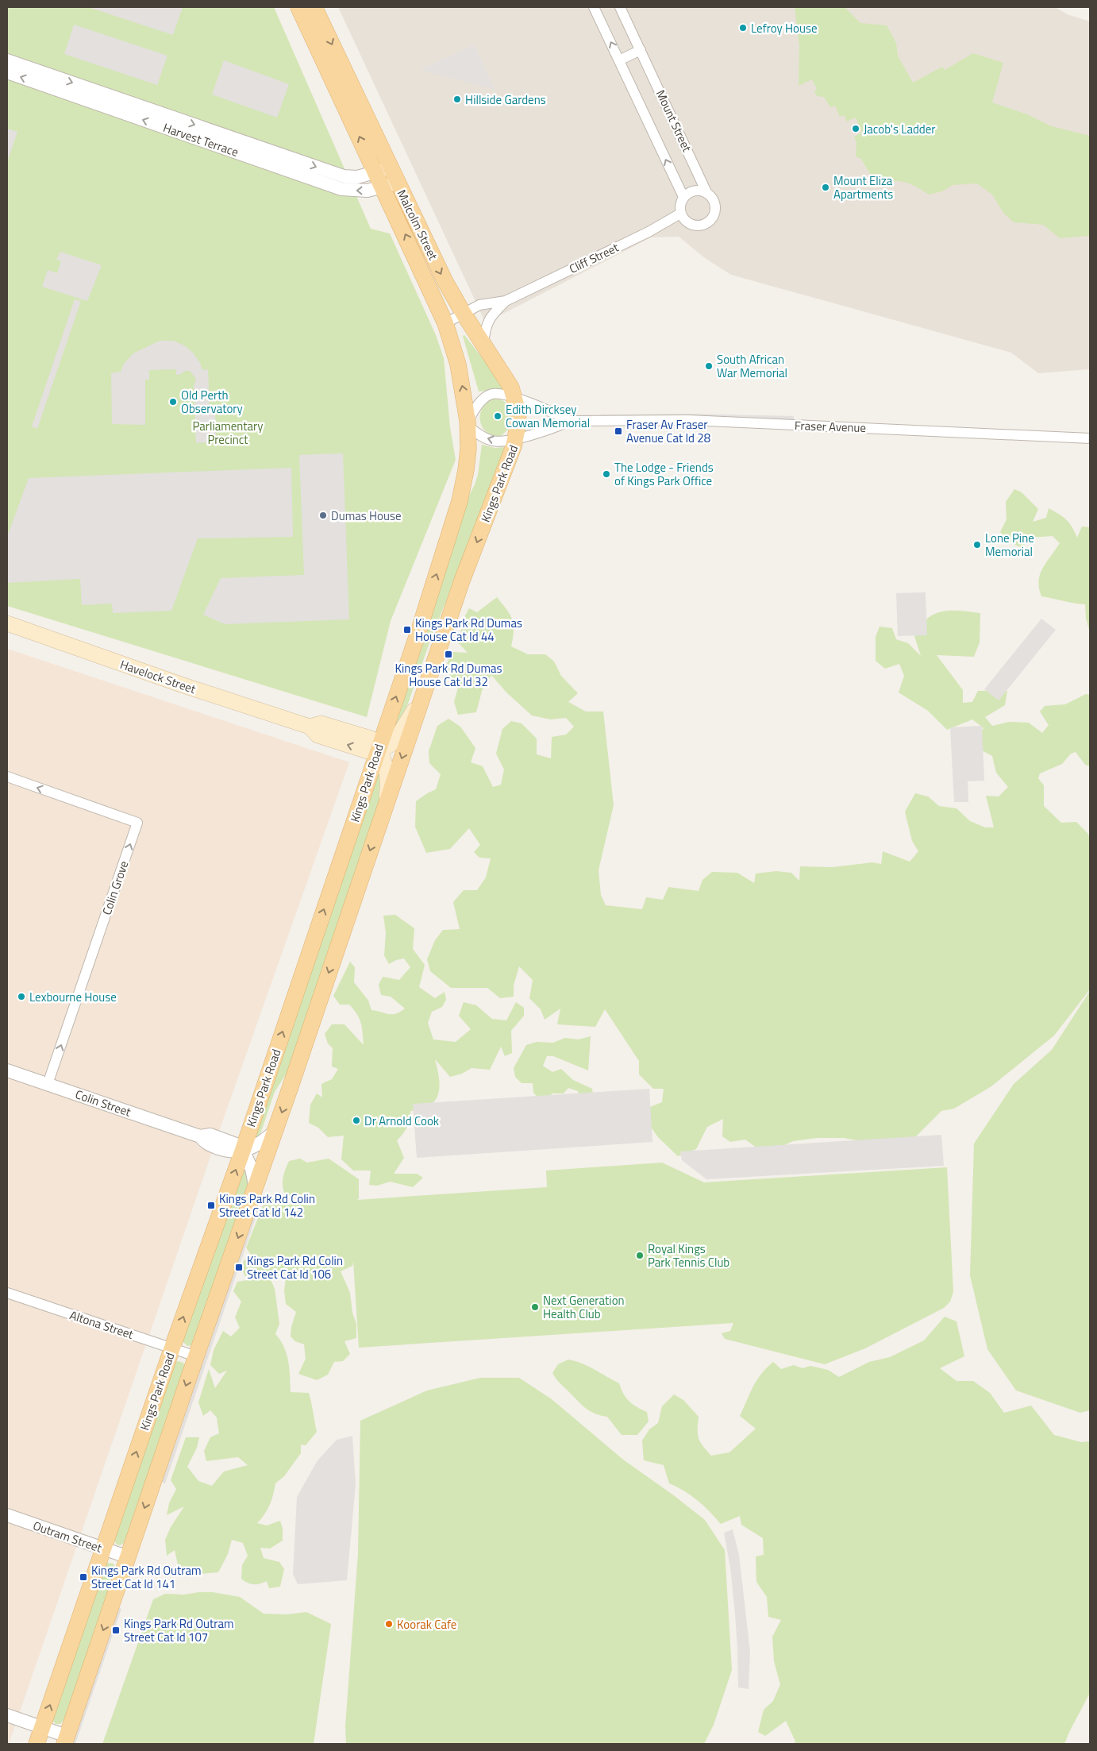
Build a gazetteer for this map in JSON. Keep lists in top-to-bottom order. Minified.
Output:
{"streets":{"main road":["Malcolm Street","Kings Park Road","Havelock Street"],"street":["Mount Street","Harvest Terrace","Cliff Street","Fraser Avenue","Colin Grove","Colin Street","Altona Street","Outram Street"]},"crossings":[["Mount Street","Cliff Street"],["Harvest Terrace","Malcolm Street"],["Malcolm Street","Cliff Street"],["Malcolm Street","Fraser Avenue"],["Malcolm Street","Kings Park Road"],["Fraser Avenue","Kings Park Road"],["Kings Park Road","Havelock Street"],["Kings Park Road","Colin Street"],["Kings Park Road","Altona Street"],["Kings Park Road","Outram Street"],["Colin Grove","Colin Street"]],"parks":["Parliamentary Precinct"],"places":{"other":["Lefroy House","Hillside Gardens","Jacob's Ladder","Mount Eliza Apartments","South African War Memorial","Old Perth Observatory","Edith Dircksey Cowan Memorial","The Lodge - Friends of Kings Park Office","Dumas House","Lone Pine Memorial","Lexbourne House","Dr Arnold Cook","Royal Kings Park Tennis Club","Next Generation Health Club","Koorak Cafe"],"transit":["Fraser Av Fraser Avenue Cat Id 28","Kings Park Rd Dumas House Cat Id 44","Kings Park Rd Dumas House Cat Id 32","Kings Park Rd Colin Street Cat Id 142","Kings Park Rd Colin Street Cat Id 106","Kings Park Rd Outram Street Cat Id 141","Kings Park Rd Outram Street Cat Id 107"]}}
